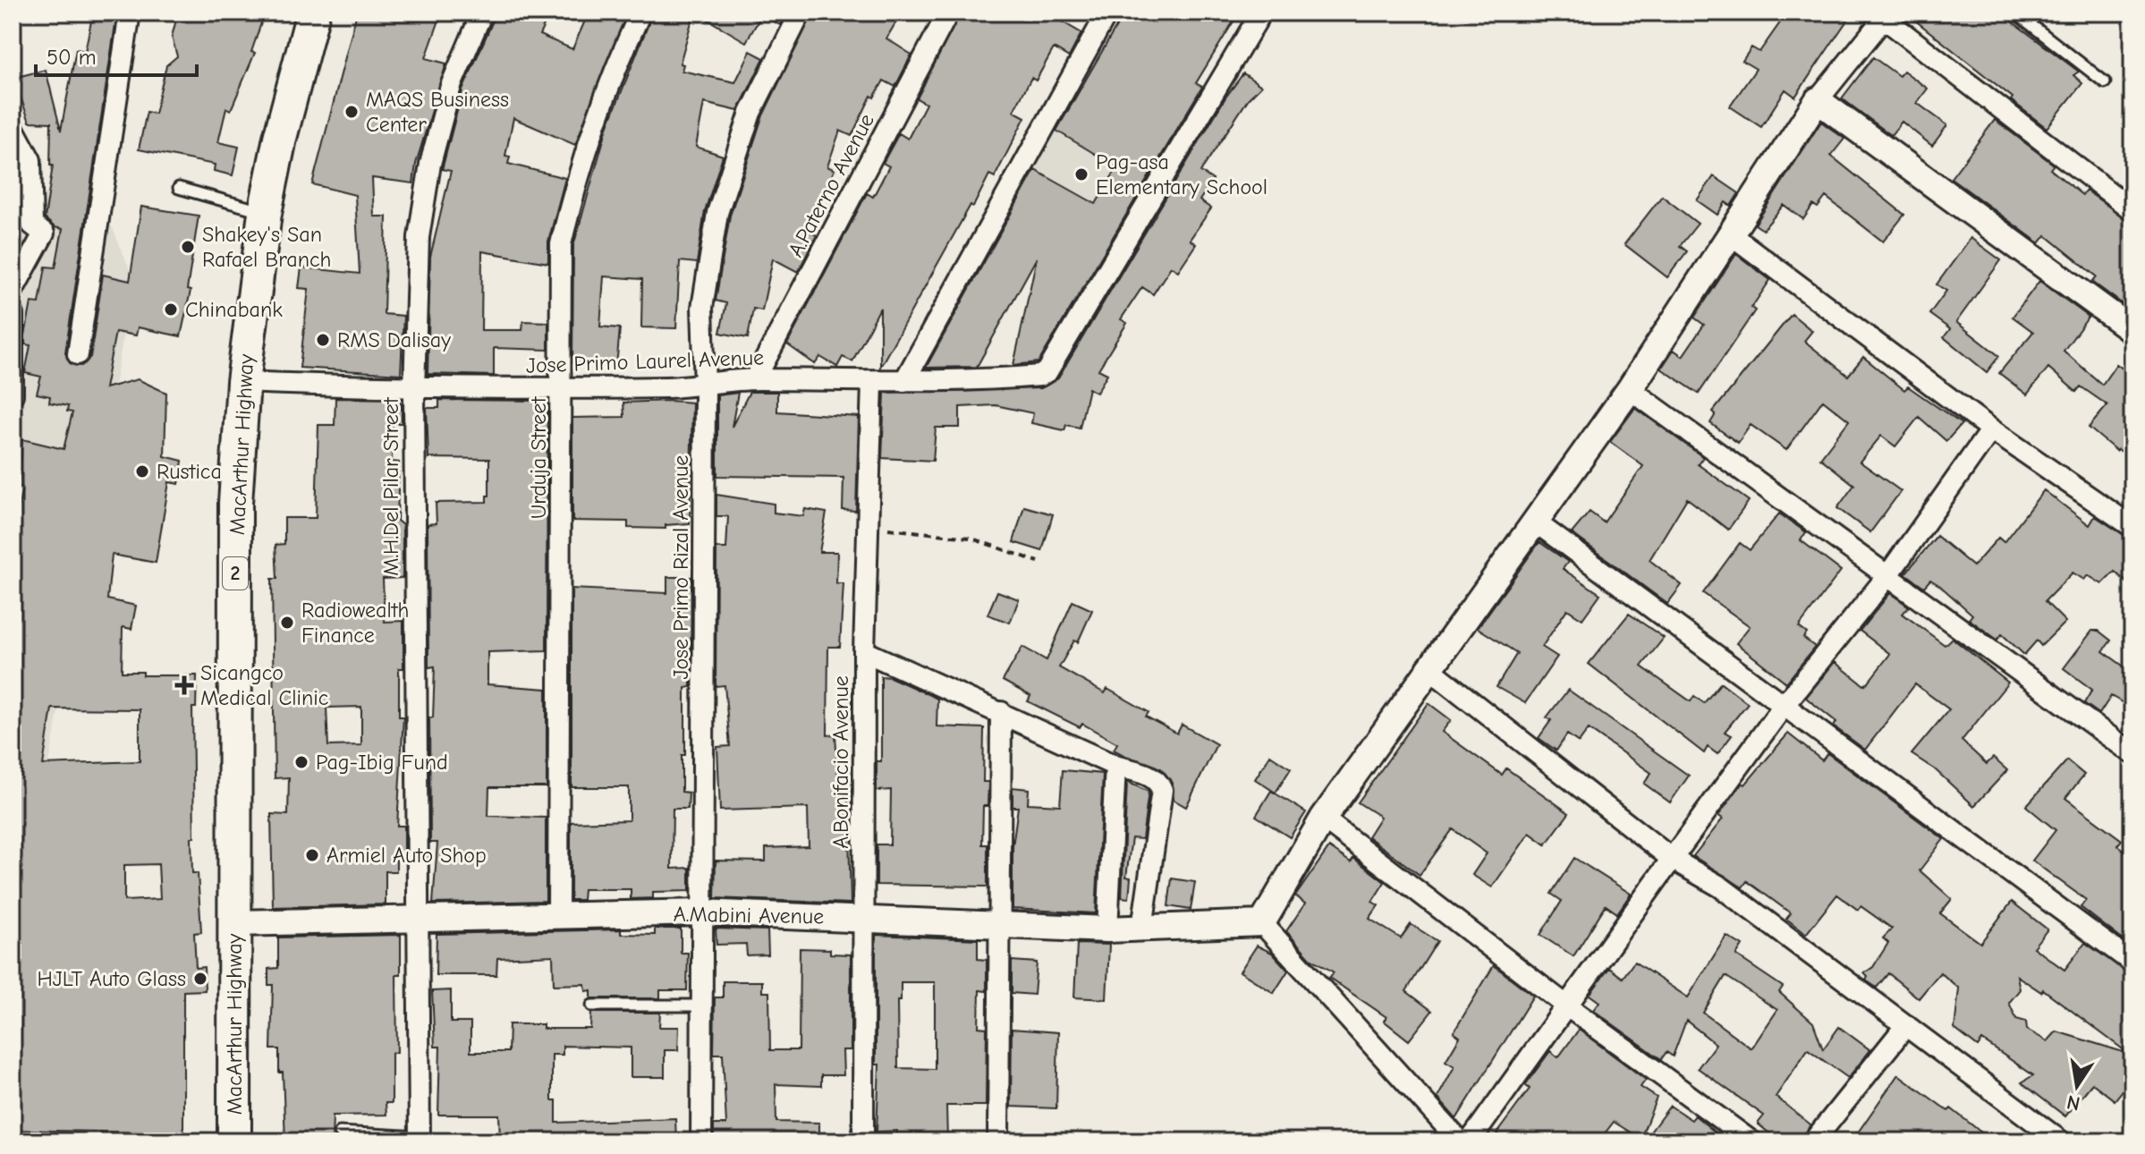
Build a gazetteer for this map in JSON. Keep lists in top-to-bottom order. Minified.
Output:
{"streets":{"highway":["MacArthur Highway","2"],"street":["A.Paterno Avenue","Jose Primo Laurel Avenue","Urduja Street","M.H.Del Pilar Street","Jose Primo Rizal Avenue","A.Bonifacio Avenue","A.Mabini Avenue"]},"crossings":[["A.Paterno Avenue","Jose Primo Laurel Avenue"],["Jose Primo Laurel Avenue","MacArthur Highway"],["Jose Primo Laurel Avenue","Urduja Street"],["Jose Primo Laurel Avenue","M.H.Del Pilar Street"],["Jose Primo Laurel Avenue","Jose Primo Rizal Avenue"],["Jose Primo Laurel Avenue","A.Bonifacio Avenue"],["MacArthur Highway","A.Mabini Avenue"],["Urduja Street","A.Mabini Avenue"],["M.H.Del Pilar Street","A.Mabini Avenue"],["Jose Primo Rizal Avenue","A.Mabini Avenue"],["A.Bonifacio Avenue","A.Mabini Avenue"]],"places":{"other":["MAQS Business Center","Pag-asa Elementary School","Shakey's San Rafael Branch","Chinabank","RMS Dalisay","Rustica","Radiowealth Finance","Pag-Ibig Fund","Armiel Auto Shop","HJLT Auto Glass"],"health":["Sicangco Medical Clinic"]},"scale_bar":"50 m","north":"bottom"}
